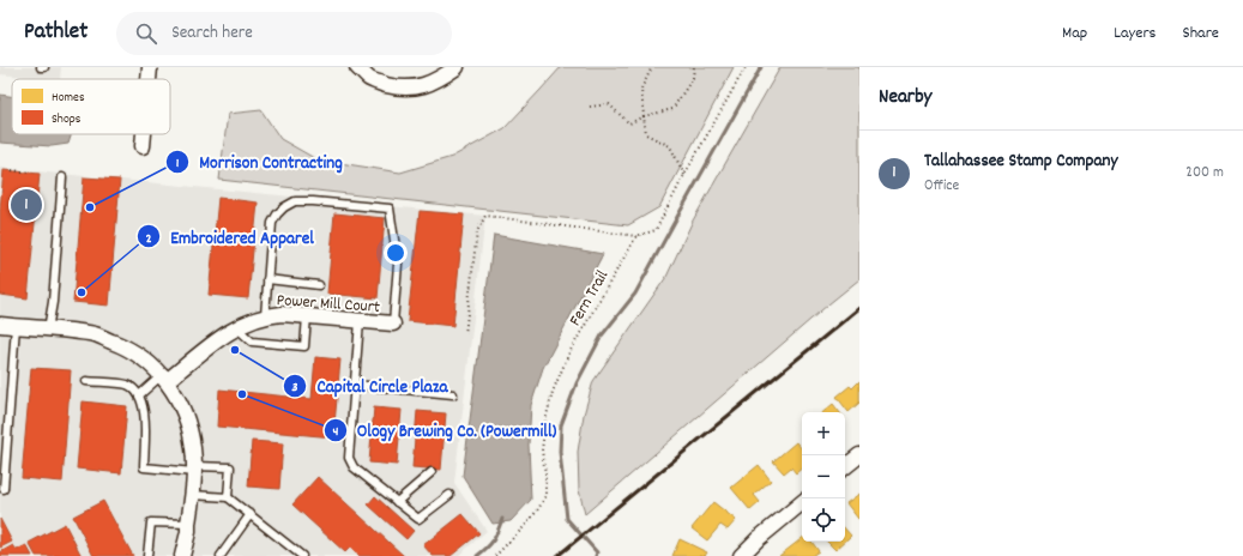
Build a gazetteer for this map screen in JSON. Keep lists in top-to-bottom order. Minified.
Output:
{"streets":{"street":["Power Mill Court"],"path":["Fern Trail"]},"places":["Morrison Contracting","Embroidered Apparel","Capital Circle Plaza","Ology Brewing Co. (Powermill)"],"legend":["Homes","Shops"],"page":{"header":"Pathlet","search":"Search here","nav":["Map","Layers","Share"],"heading":"Nearby","list":[{"mark":"1","name":"Tallahassee Stamp Company","note":"Office","value":"200 m"}],"pins":"1","map_buttons":["+","−"]}}
